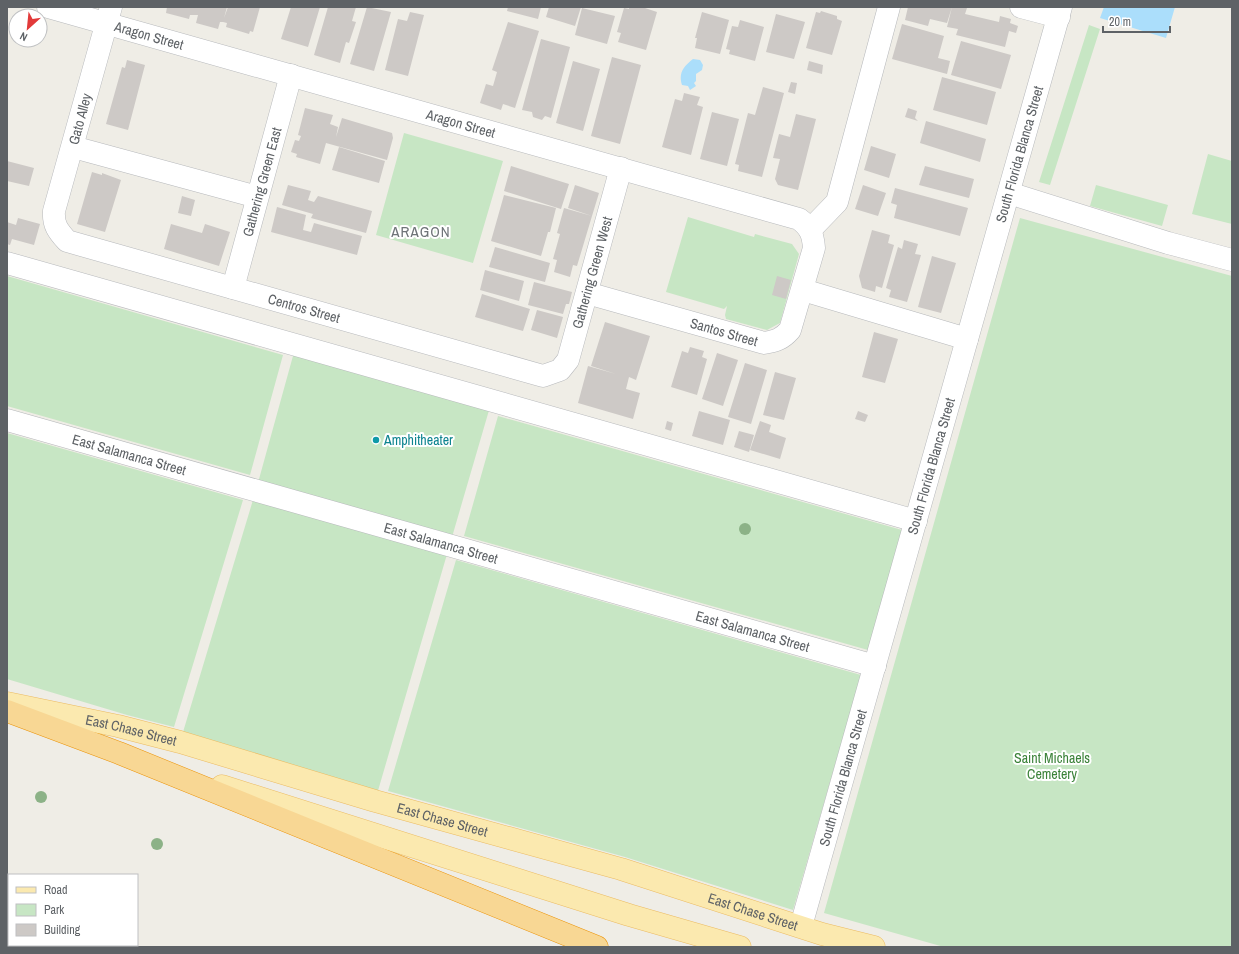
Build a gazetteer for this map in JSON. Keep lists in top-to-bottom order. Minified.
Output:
{"streets":{"highway":["East Chase Street"],"street":["Aragon Street","Gato Alley","South Florida Blanca Street","Gathering Green East","Gathering Green West","Centros Street","Santos Street","East Salamanca Street"]},"crossings":[["Aragon Street","Gato Alley"],["Aragon Street","Gathering Green East"],["Aragon Street","Gathering Green West"],["Gato Alley","Centros Street"],["South Florida Blanca Street","East Salamanca Street"],["South Florida Blanca Street","East Chase Street"],["Gathering Green East","Centros Street"],["Gathering Green West","Centros Street"],["Gathering Green West","Santos Street"]],"districts":["ARAGON"],"parks":["Saint Michaels Cemetery"],"places":["Amphitheater"],"legend":["Road","Park","Building"],"scale_bar":"20 m","north":"bottom left"}
